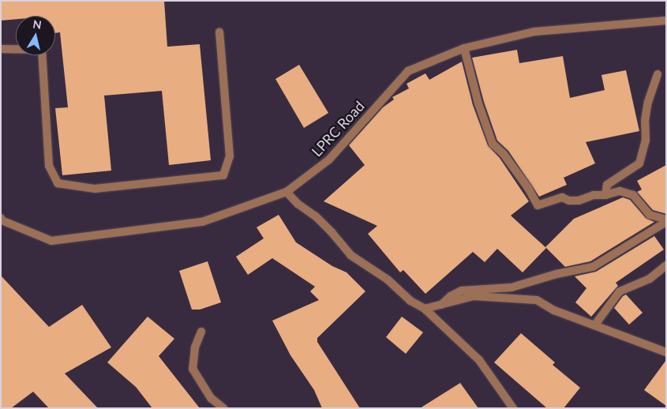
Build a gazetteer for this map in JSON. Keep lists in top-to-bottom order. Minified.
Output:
{"streets":{"street":["LPRC Road"]},"north":"top"}
